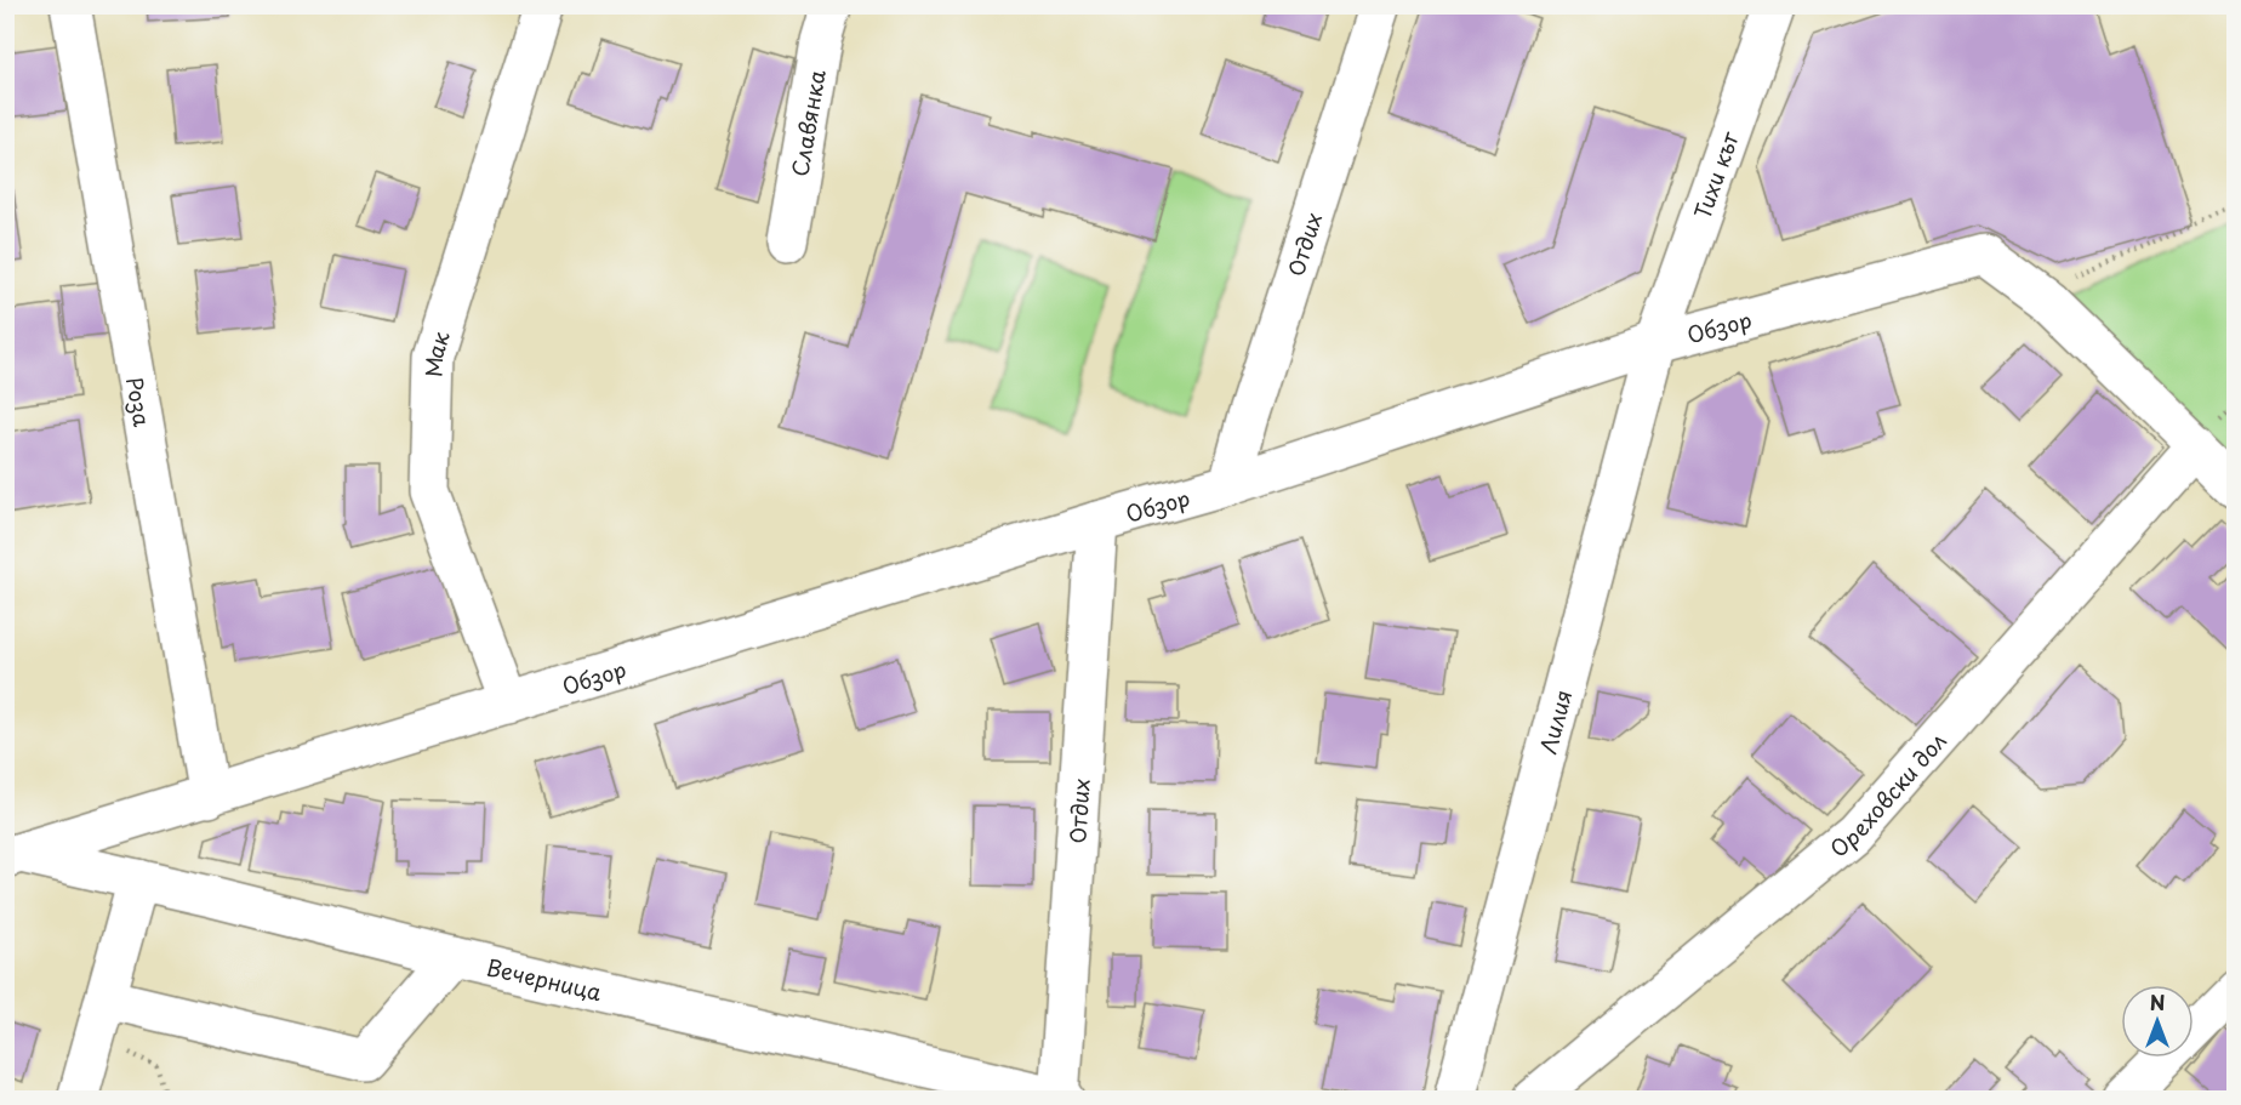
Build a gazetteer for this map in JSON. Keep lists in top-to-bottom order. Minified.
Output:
{"streets":{"street":["Славянка","Тихи кът","Отдих","Обзор","Мак","Роза","Лилия","Ореховски дол","Вечерница"]},"crossings":[["Тихи кът","Обзор"],["Тихи кът","Лилия"],["Отдих","Обзор"],["Отдих","Вечерница"],["Обзор","Мак"],["Обзор","Роза"],["Обзор","Лилия"],["Обзор","Ореховски дол"],["Обзор","Вечерница"]],"north":"top"}
